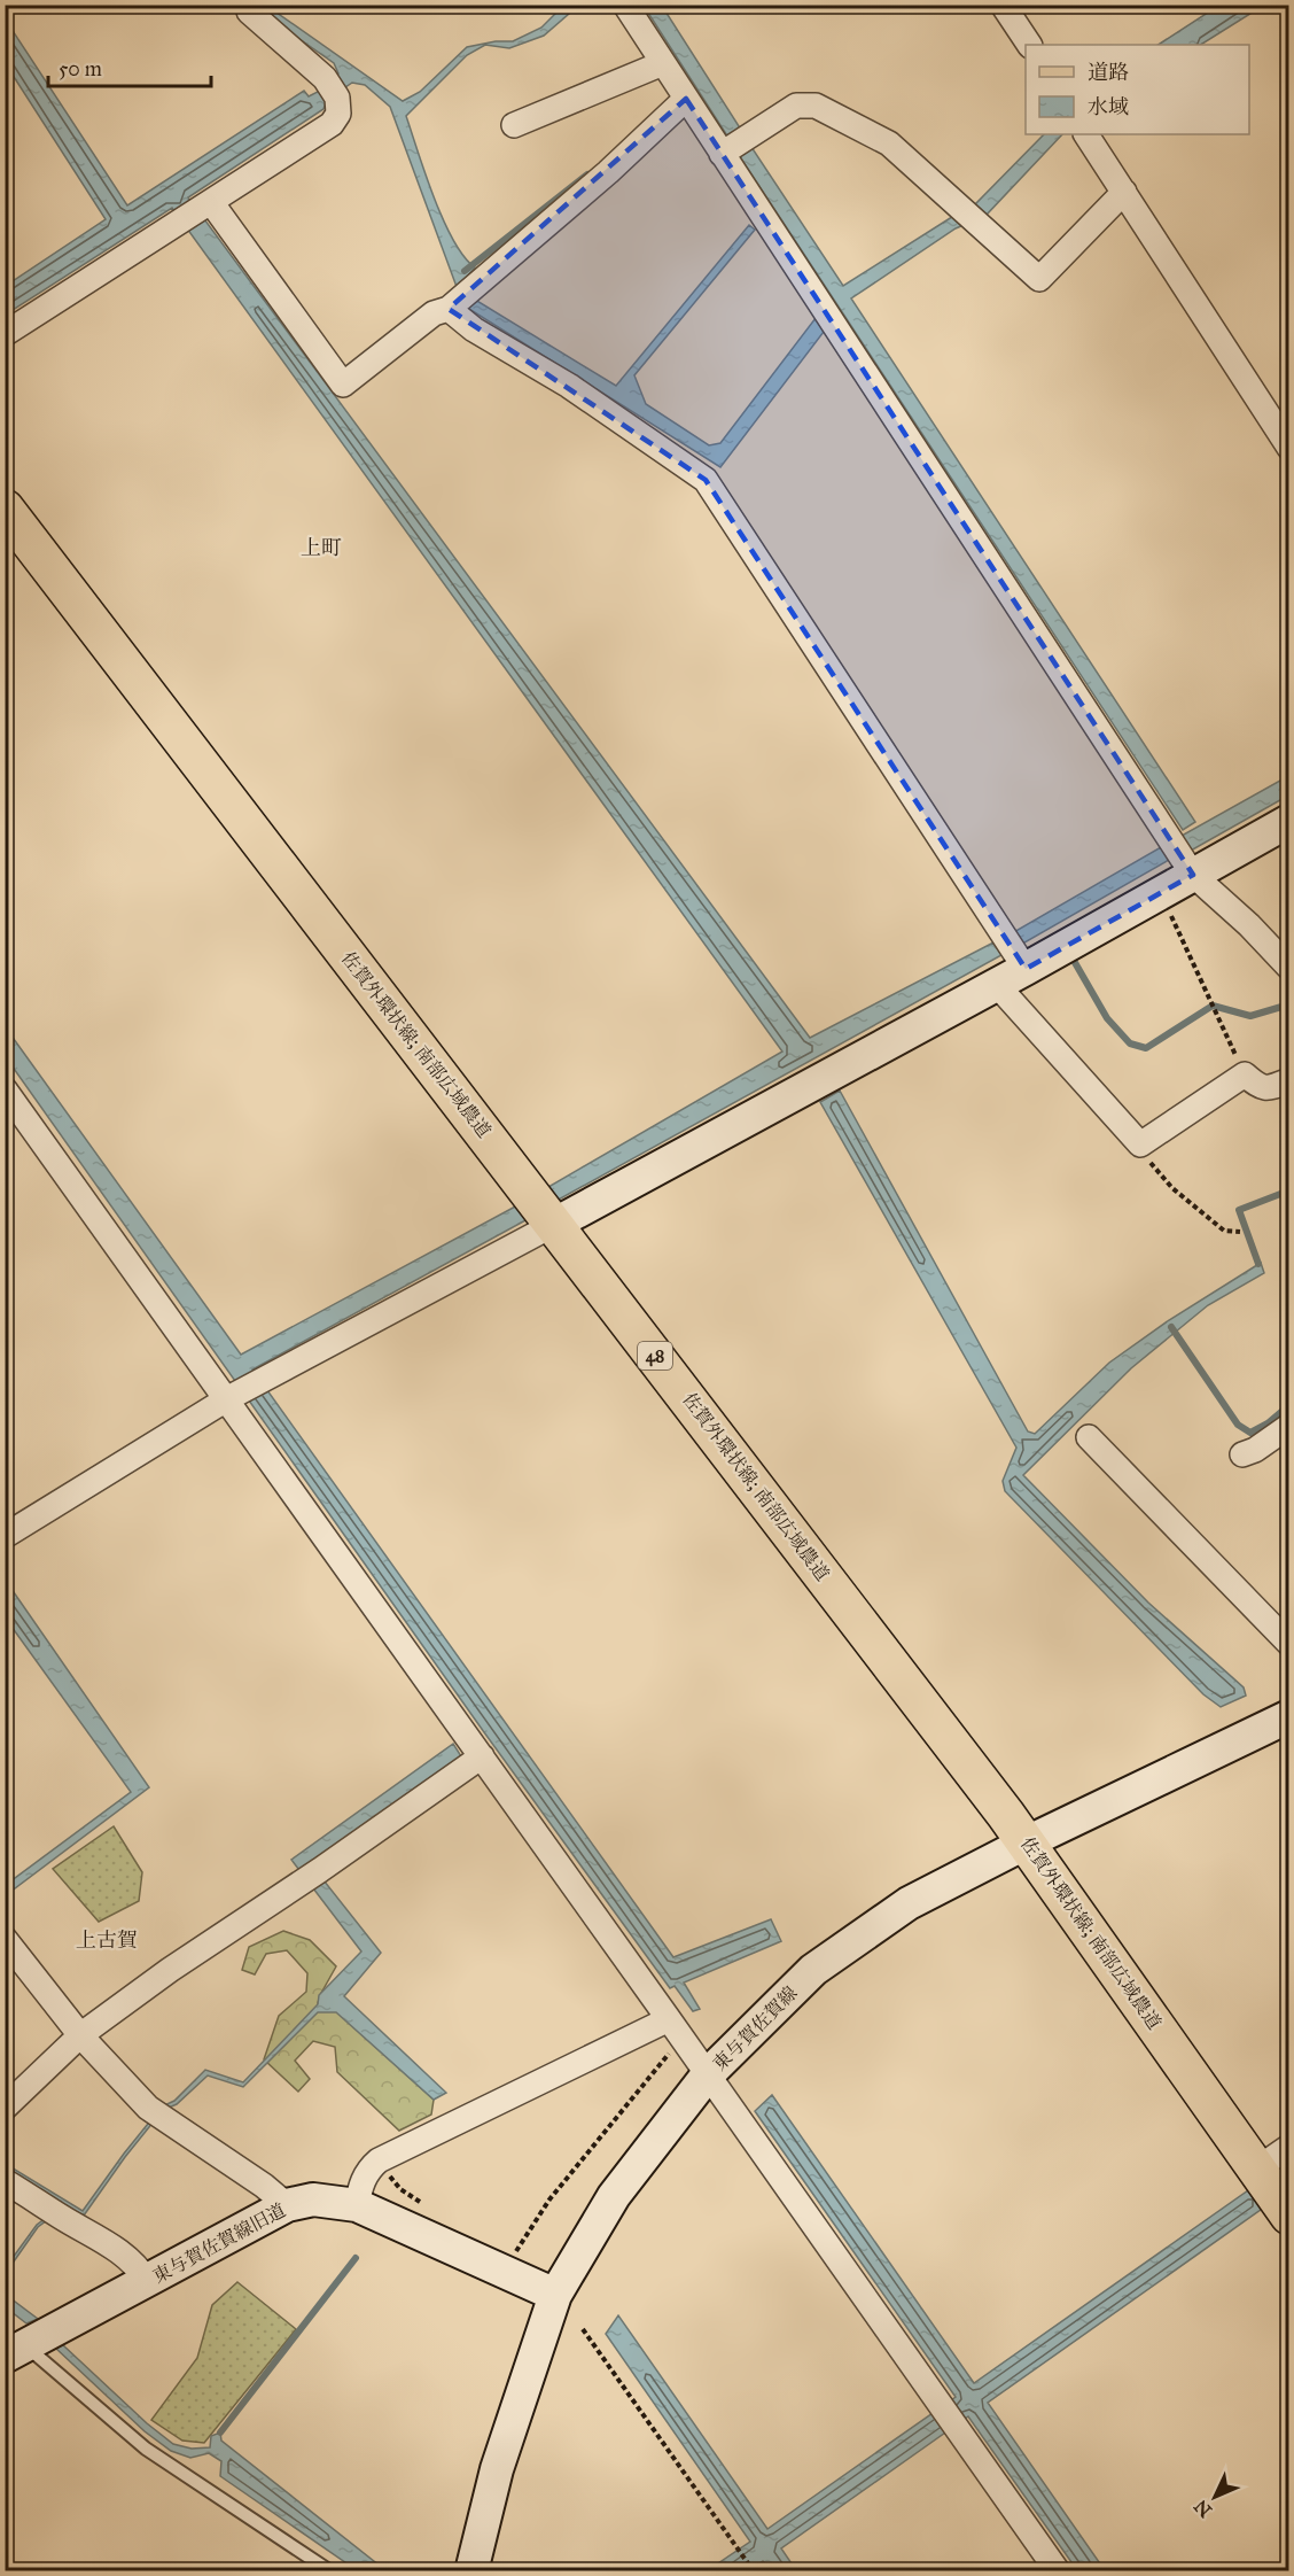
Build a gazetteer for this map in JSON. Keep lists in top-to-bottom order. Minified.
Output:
{"streets":{"main road":["佐賀外環状線; 南部広域農道","48","東与賀佐賀線","東与賀佐賀線旧道"]},"crossings":[["佐賀外環状線; 南部広域農道","東与賀佐賀線"],["東与賀佐賀線","東与賀佐賀線旧道"]],"districts":["上町","上古賀"],"legend":["道路","水域"],"scale_bar":"50 m","north":"bottom left"}
